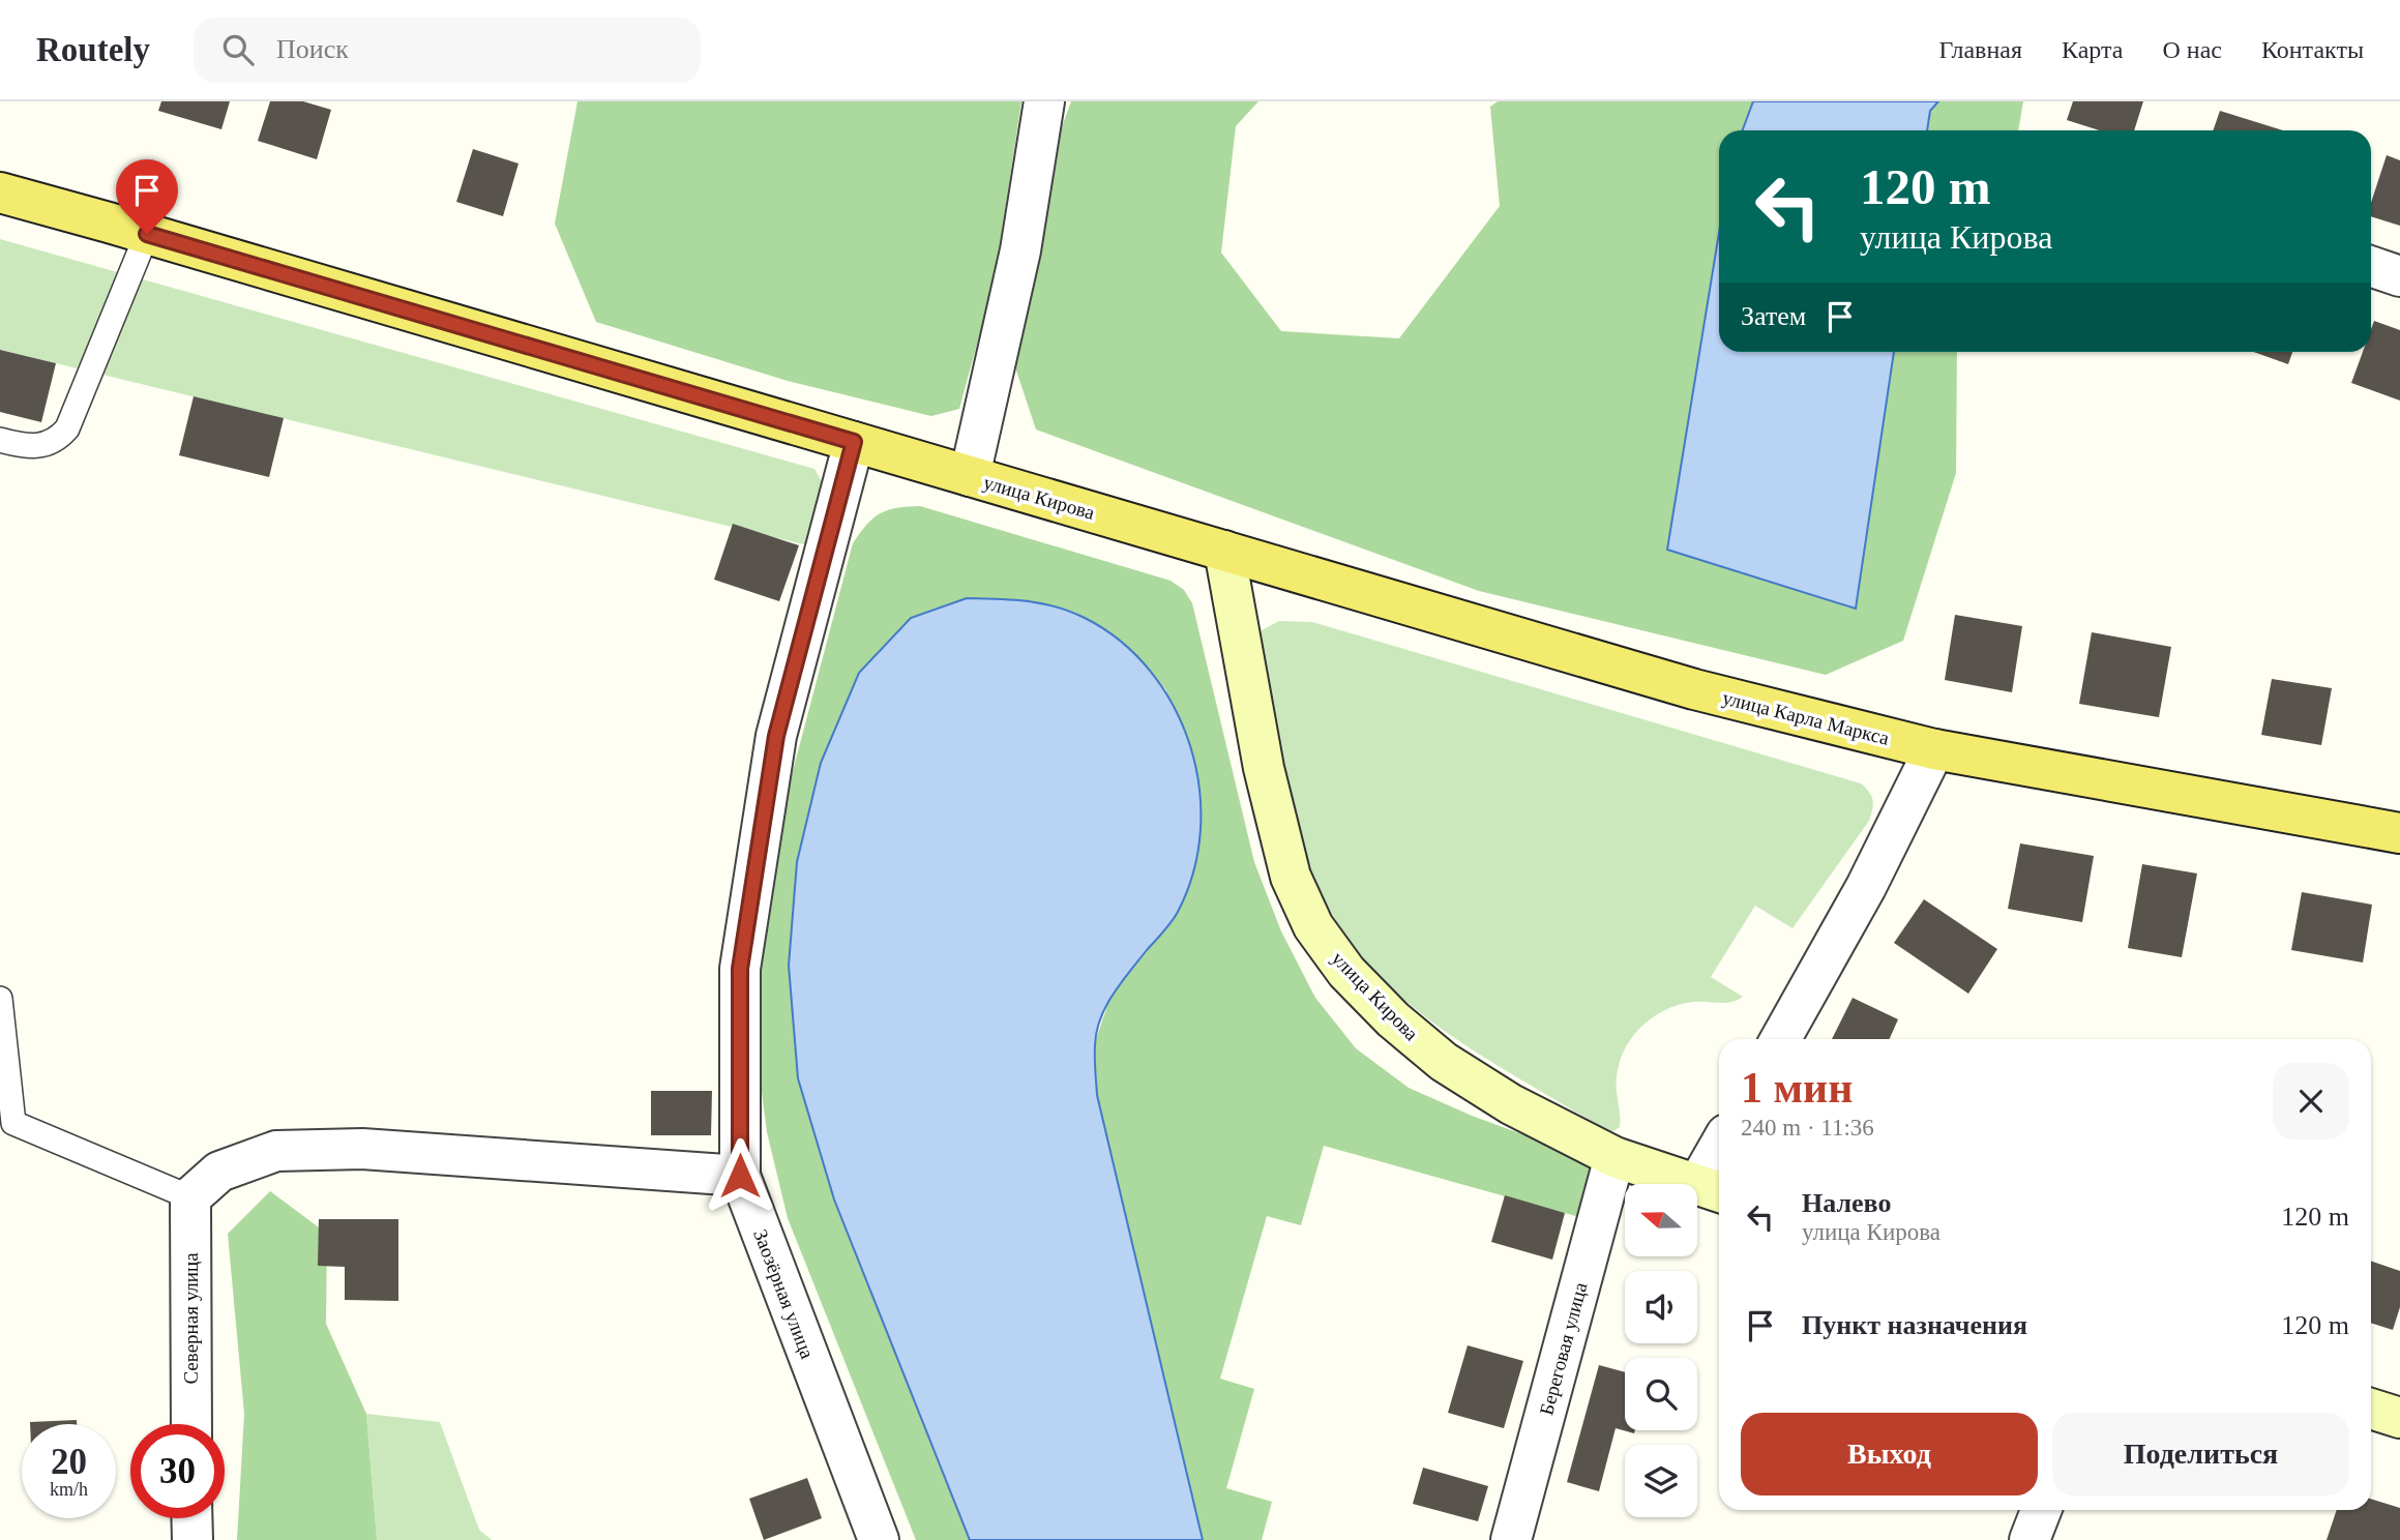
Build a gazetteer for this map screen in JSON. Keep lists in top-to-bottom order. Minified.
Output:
{"streets":{"main road":["улица Кирова","улица Карла Маркса"],"street":["Заозёрная улица","Северная улица","Береговая улица"]},"crossings":[["улица Кирова","улица Карла Маркса"],["улица Кирова","Заозёрная улица"],["улица Кирова","Береговая улица"]],"north":"left","page":{"header":"Routely","search":"Поиск","nav":["Главная","Карта","О нас","Контакты"],"turn":["120 m","улица Кирова"],"then":"Затем","heading":["1 мин","240 m · 11:36"],"list":[{"name":"Налево","note":"улица Кирова","value":"120 m"},{"name":"Пункт назначения","value":"120 m"}],"buttons":["Выход","Поделиться"],"speed":"20 km/h","limit":"30"}}
